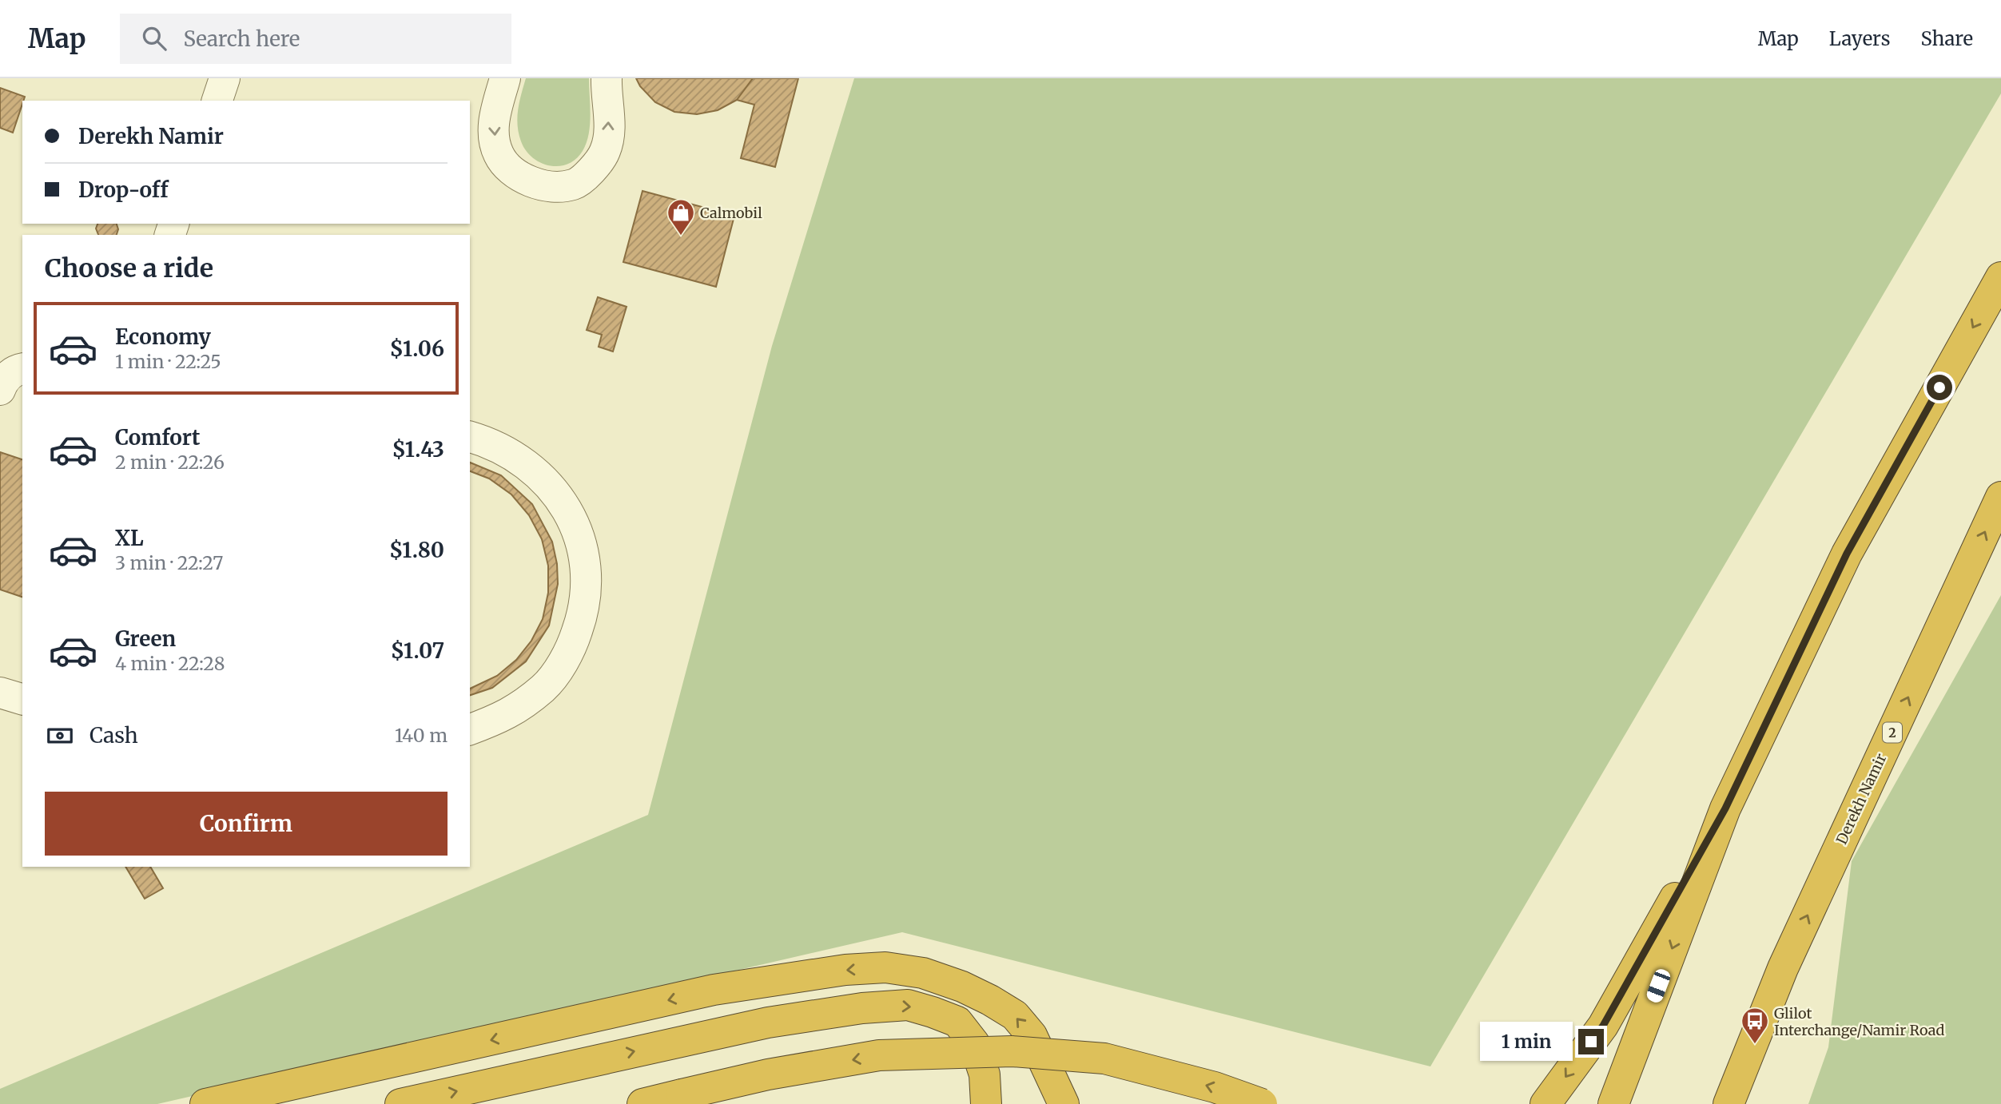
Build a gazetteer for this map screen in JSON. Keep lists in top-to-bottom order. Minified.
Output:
{"streets":{"highway":["2","Derekh Namir"]},"places":{"shop":["Calmobil"],"bus stop":["Glilot Interchange/Namir Road"]},"page":{"header":"Map","search":"Search here","nav":["Map","Layers","Share"],"banner":["Derekh Namir","Drop-off"],"heading":"Choose a ride","list":[{"name":"Economy","note":"1 min · 22:25","value":"$1.06"},{"name":"Comfort","note":"2 min · 22:26","value":"$1.43"},{"name":"XL","note":"3 min · 22:27","value":"$1.80"},{"name":"Green","note":"4 min · 22:28","value":"$1.07"}],"pay":["Cash","140 m"],"buttons":"Confirm","bubble":"1 min"}}
